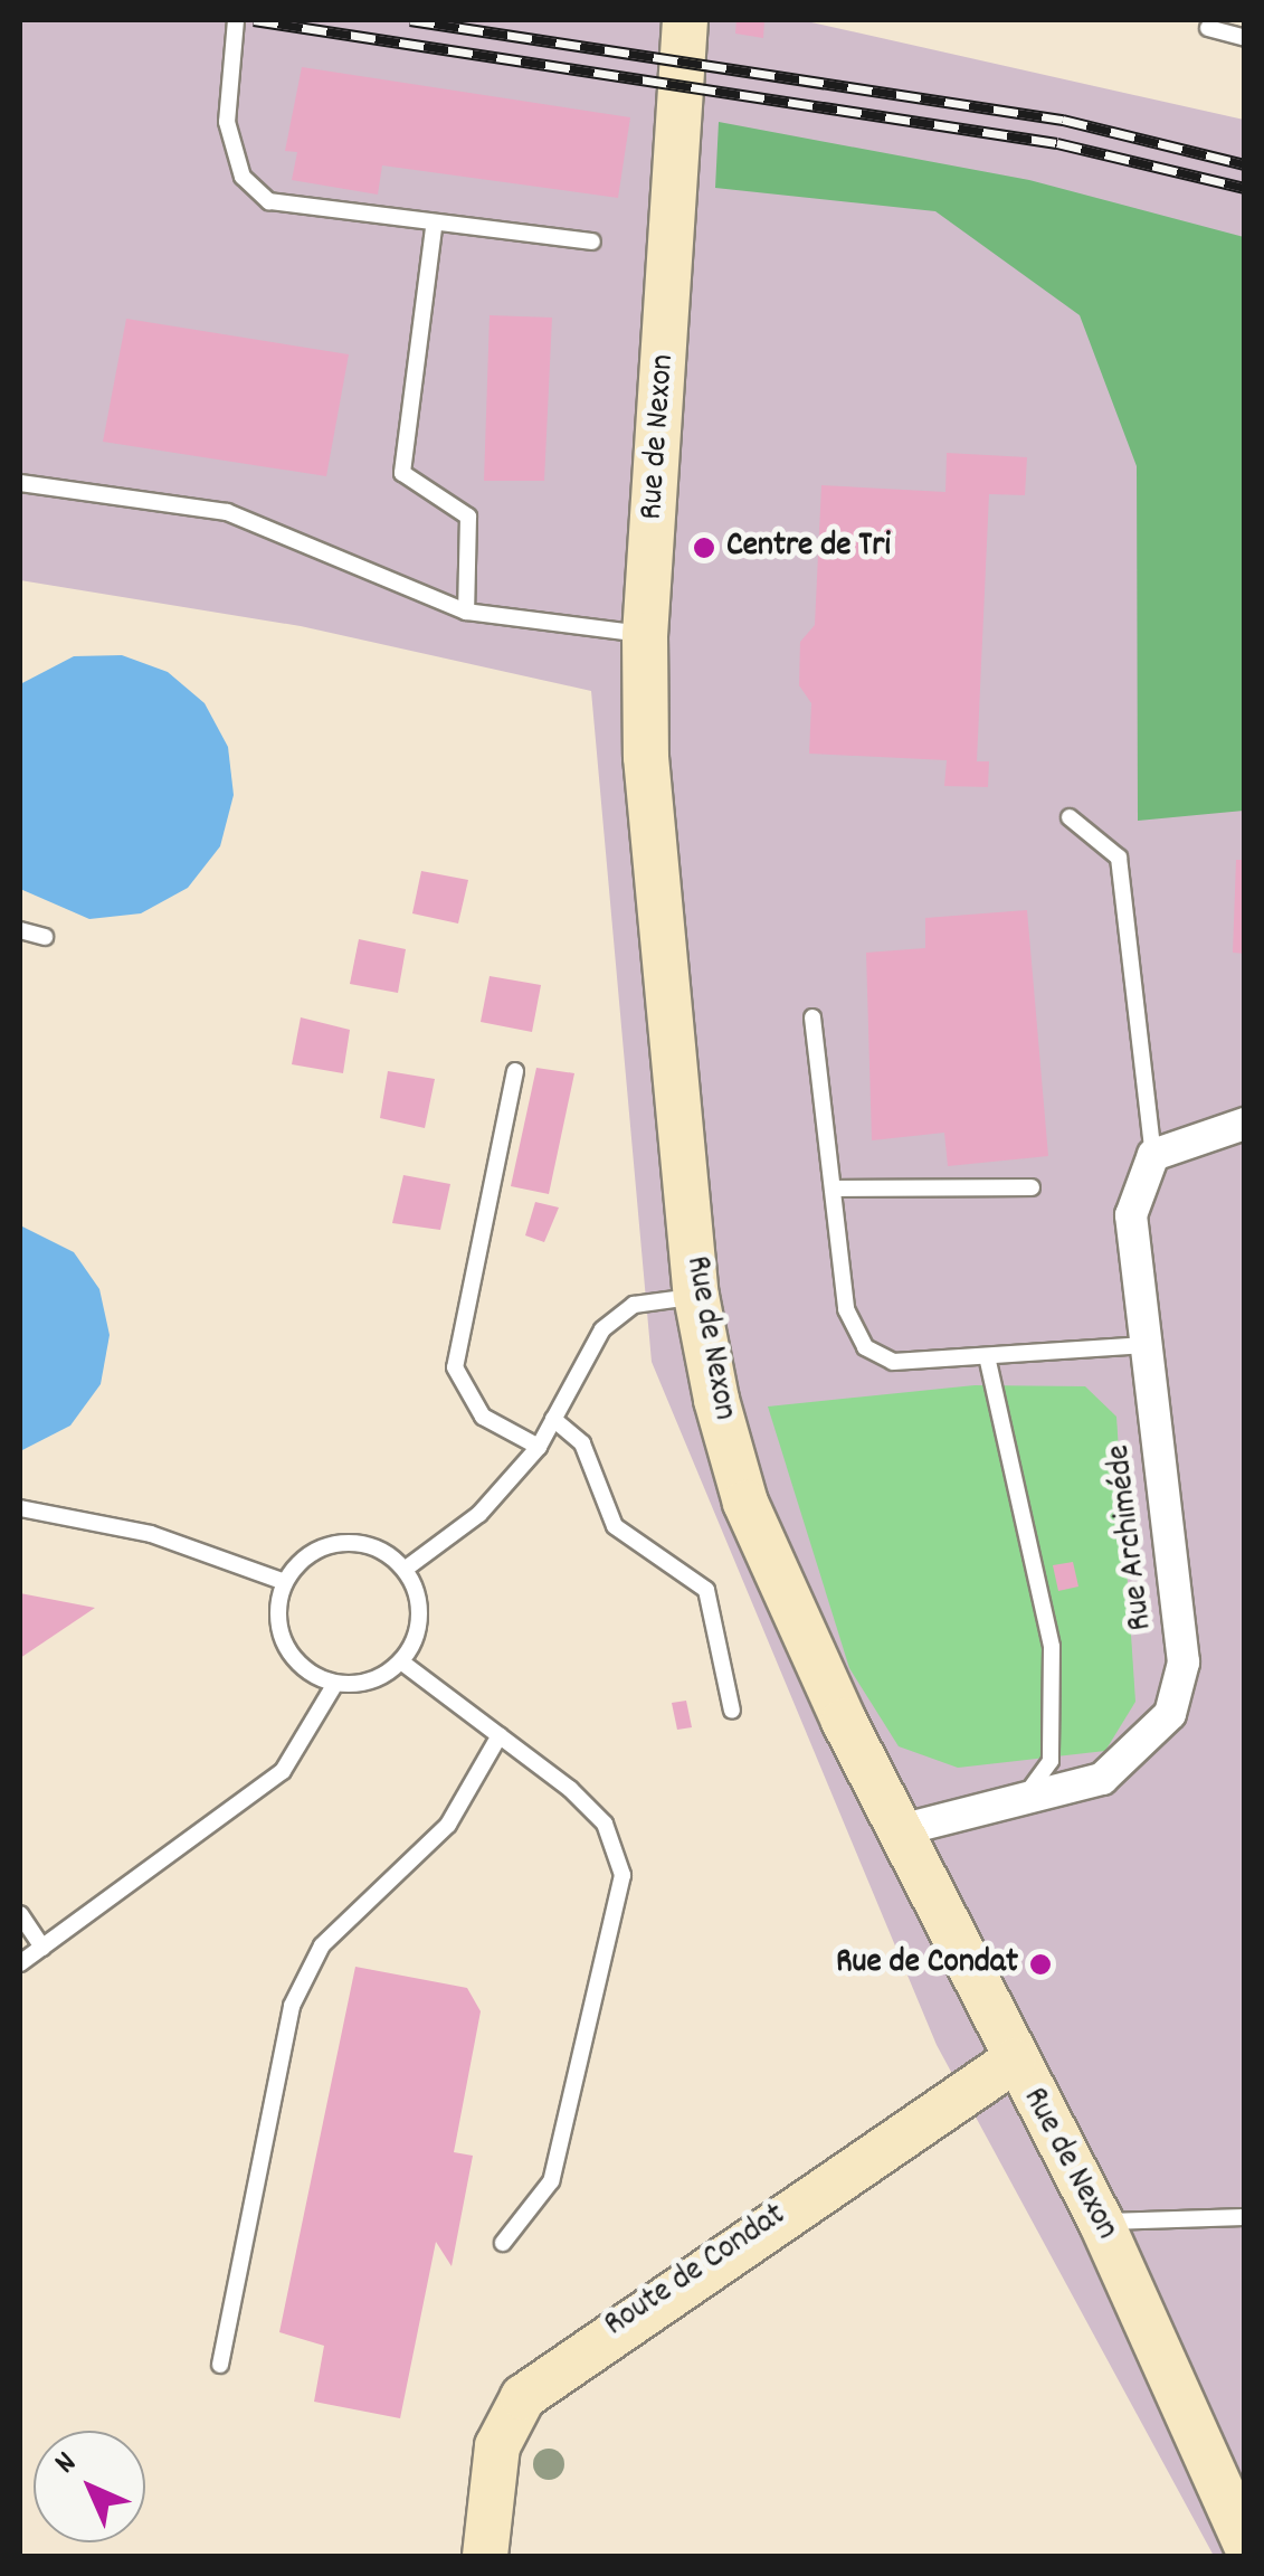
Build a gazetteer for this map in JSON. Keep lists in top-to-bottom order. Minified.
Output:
{"streets":{"street":["Rue de Nexon","Rue Archiméde","Route de Condat"]},"crossings":[["Rue de Nexon","Rue Archiméde"],["Rue de Nexon","Route de Condat"]],"places":["Centre de Tri","Rue de Condat"],"north":"top left"}
